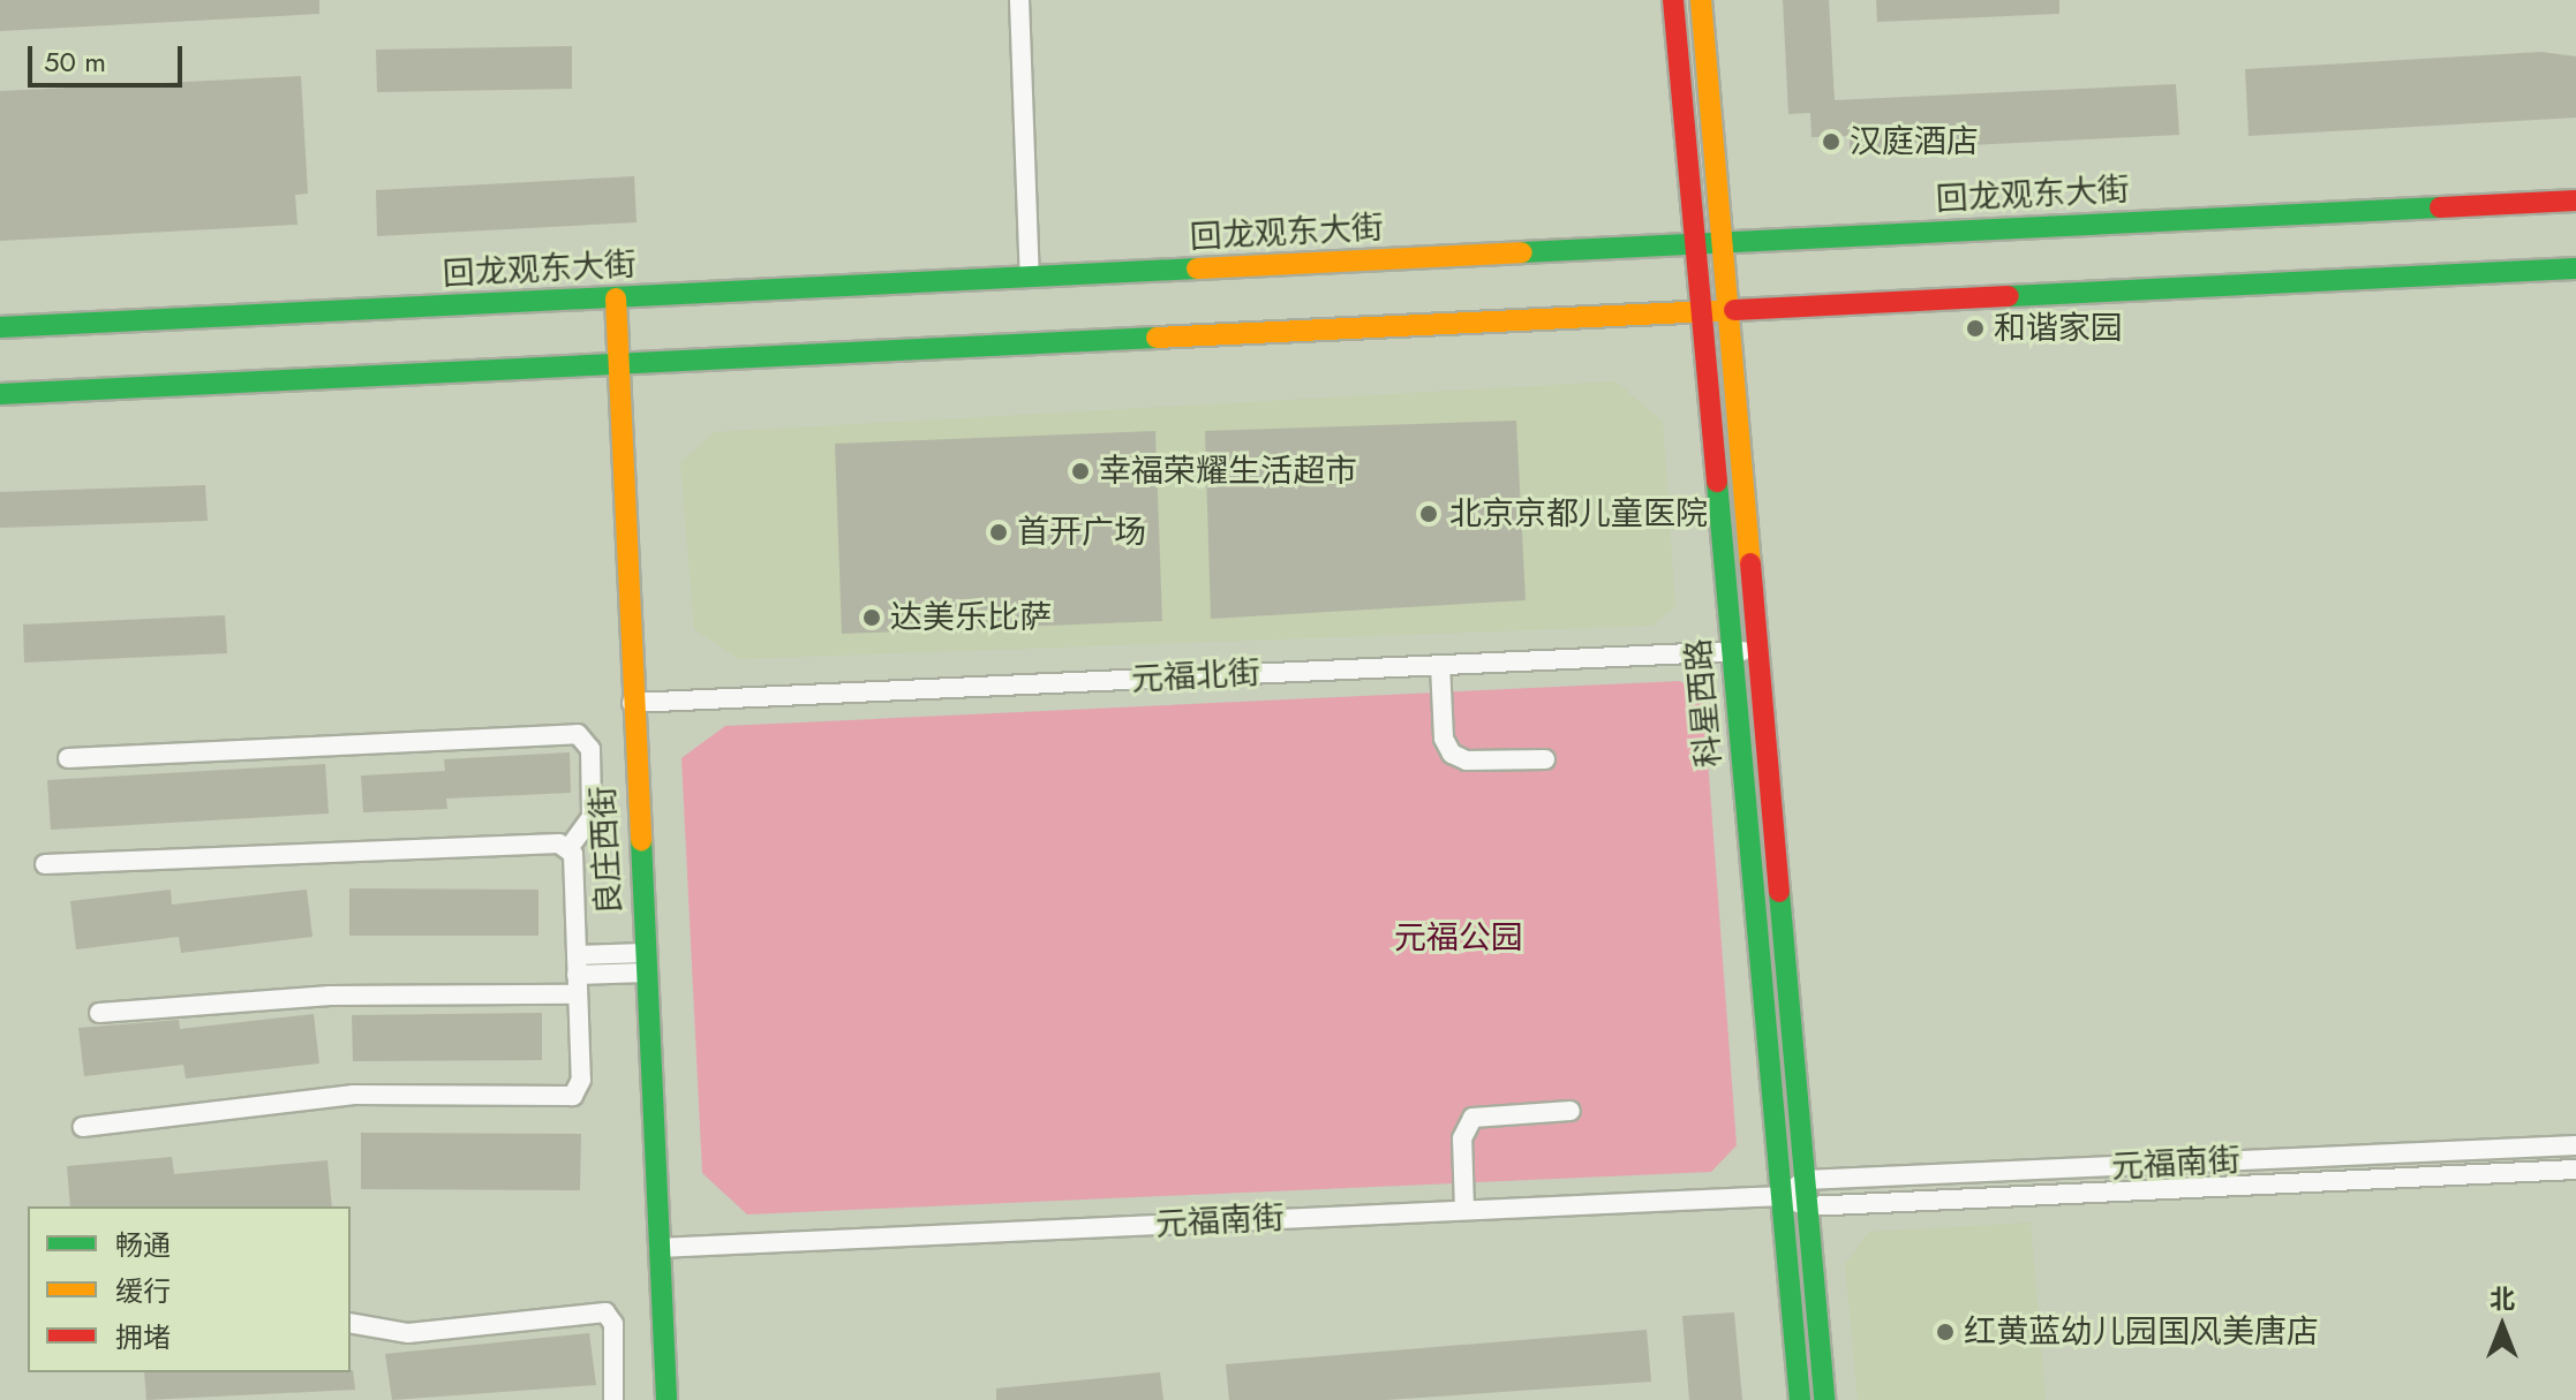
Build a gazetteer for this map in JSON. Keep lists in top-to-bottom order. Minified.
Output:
{"streets":{"main road":["回龙观东大街","科星西路","良庄西街"],"street":["元福北街","元福南街"]},"crossings":[["回龙观东大街","科星西路"],["回龙观东大街","良庄西街"],["元福北街","科星西路"],["元福北街","良庄西街"],["科星西路","元福南街"],["良庄西街","元福南街"]],"parks":["元福公园"],"places":["汉庭酒店","和谐家园","幸福荣耀生活超市","北京京都儿童医院","首开广场","达美乐比萨","红黄蓝幼儿园国风美唐店"],"legend":["畅通","缓行","拥堵"],"scale_bar":"50 m","north":"top"}
